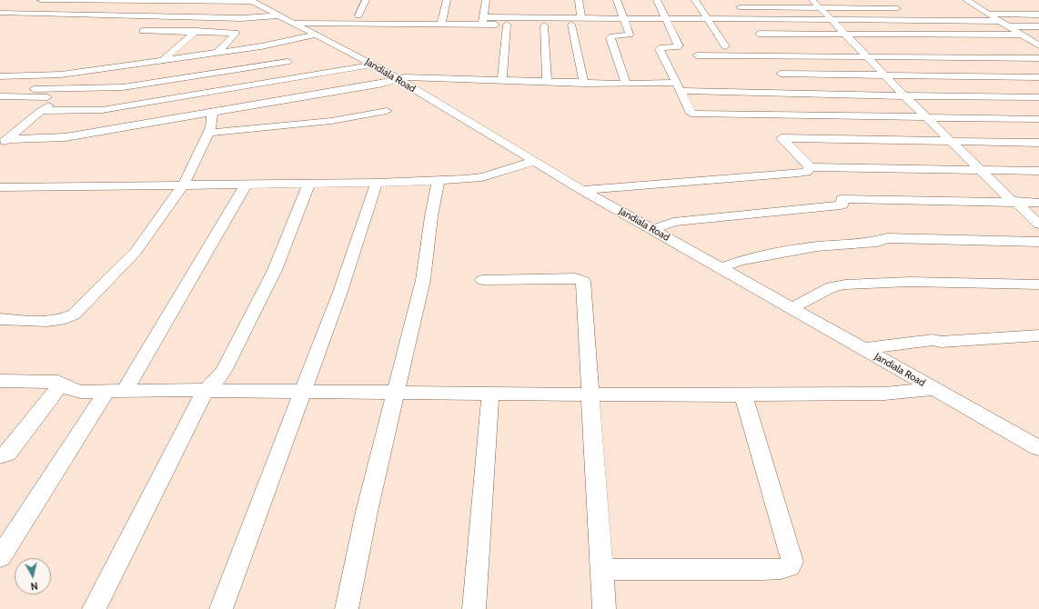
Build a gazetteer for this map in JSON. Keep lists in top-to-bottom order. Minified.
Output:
{"streets":{"street":["Jandiala Road"]},"north":"bottom"}
